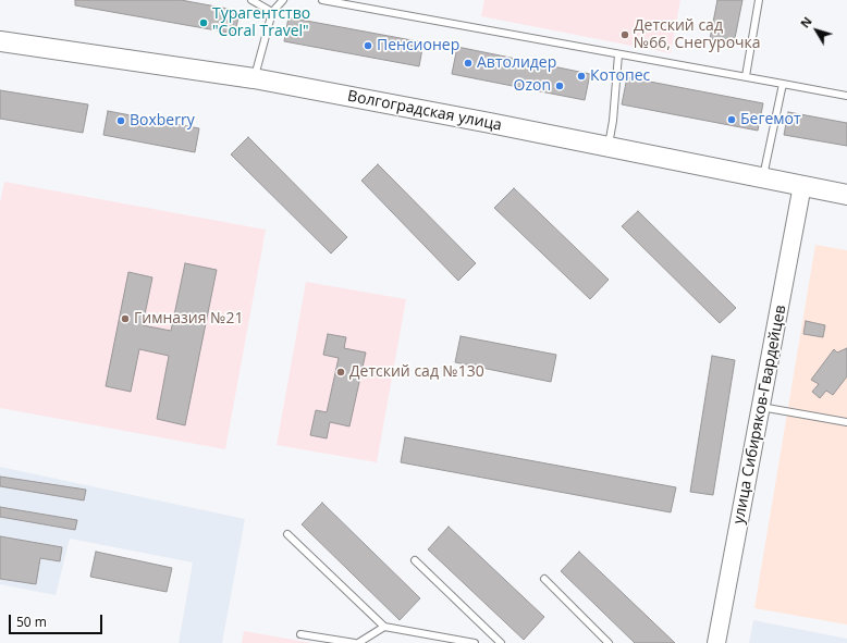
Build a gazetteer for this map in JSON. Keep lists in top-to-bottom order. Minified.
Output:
{"streets":{"main road":["Волгоградская улица"],"street":["улица Сибиряков-Гвардейцев"]},"crossings":[["Волгоградская улица","улица Сибиряков-Гвардейцев"]],"places":["Турагентство \"Coral Travel\"","Детский сад №66, Снегурочка","Пенсионер","Автолидер","Котопес","Ozon","Бегемот","Boxberry","Гимназия №21","Детский сад №130"],"scale_bar":"50 m","north":"top left"}
